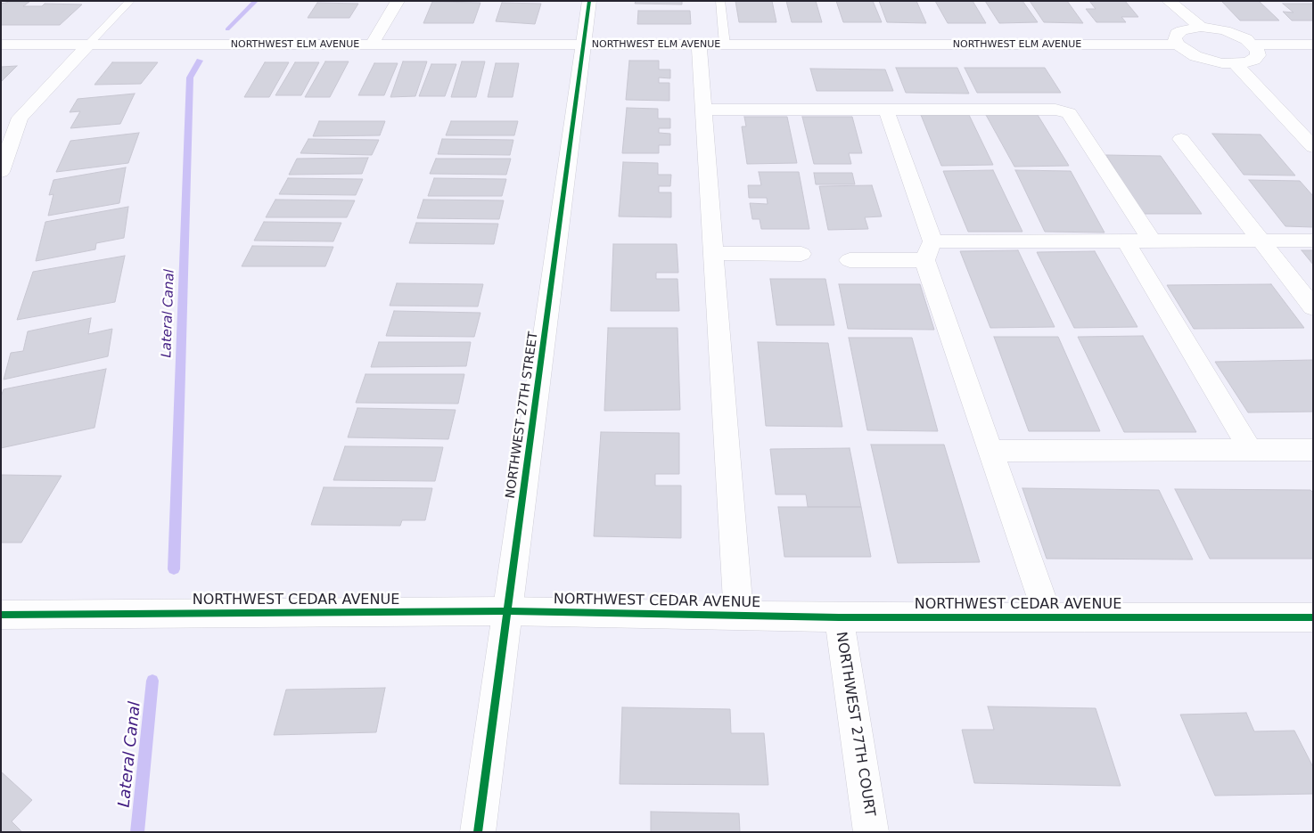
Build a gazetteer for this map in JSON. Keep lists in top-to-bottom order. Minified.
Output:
{"streets":{"street":["NORTHWEST ELM AVENUE","NORTHWEST 27TH STREET","NORTHWEST CEDAR AVENUE","NORTHWEST 27TH COURT"]},"crossings":[["NORTHWEST ELM AVENUE","NORTHWEST 27TH STREET"],["NORTHWEST 27TH STREET","NORTHWEST CEDAR AVENUE"],["NORTHWEST CEDAR AVENUE","NORTHWEST 27TH COURT"]],"water":["Lateral Canal"]}
